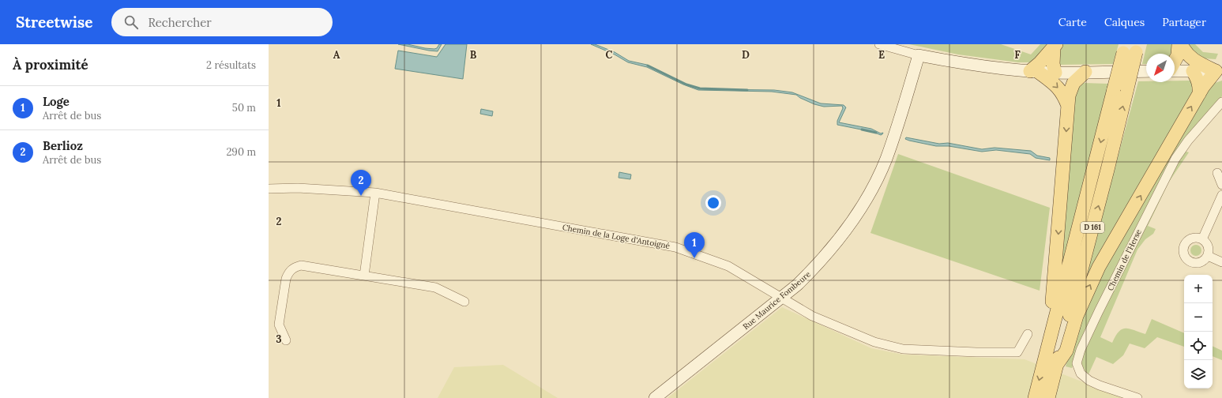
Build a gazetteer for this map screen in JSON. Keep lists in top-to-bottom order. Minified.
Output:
{"streets":{"main road":["D 161"],"street":["Chemin de la Loge d'Antoigné","Chemin de l'Herse","Rue Maurice Fombeure"]},"crossings":[["Chemin de la Loge d'Antoigné","Rue Maurice Fombeure"]],"north":"bottom left","page":{"header":"Streetwise","search":"Rechercher","nav":["Carte","Calques","Partager"],"heading":["À proximité","2 résultats"],"list":[{"mark":"1","name":"Loge","note":"Arrêt de bus","value":"50 m"},{"mark":"2","name":"Berlioz","note":"Arrêt de bus","value":"290 m"}],"pins":["2","1"],"map_buttons":["+","−"]},"grid":{"columns":["A","B","C","D","E","F"],"rows":["1","2","3"]}}
